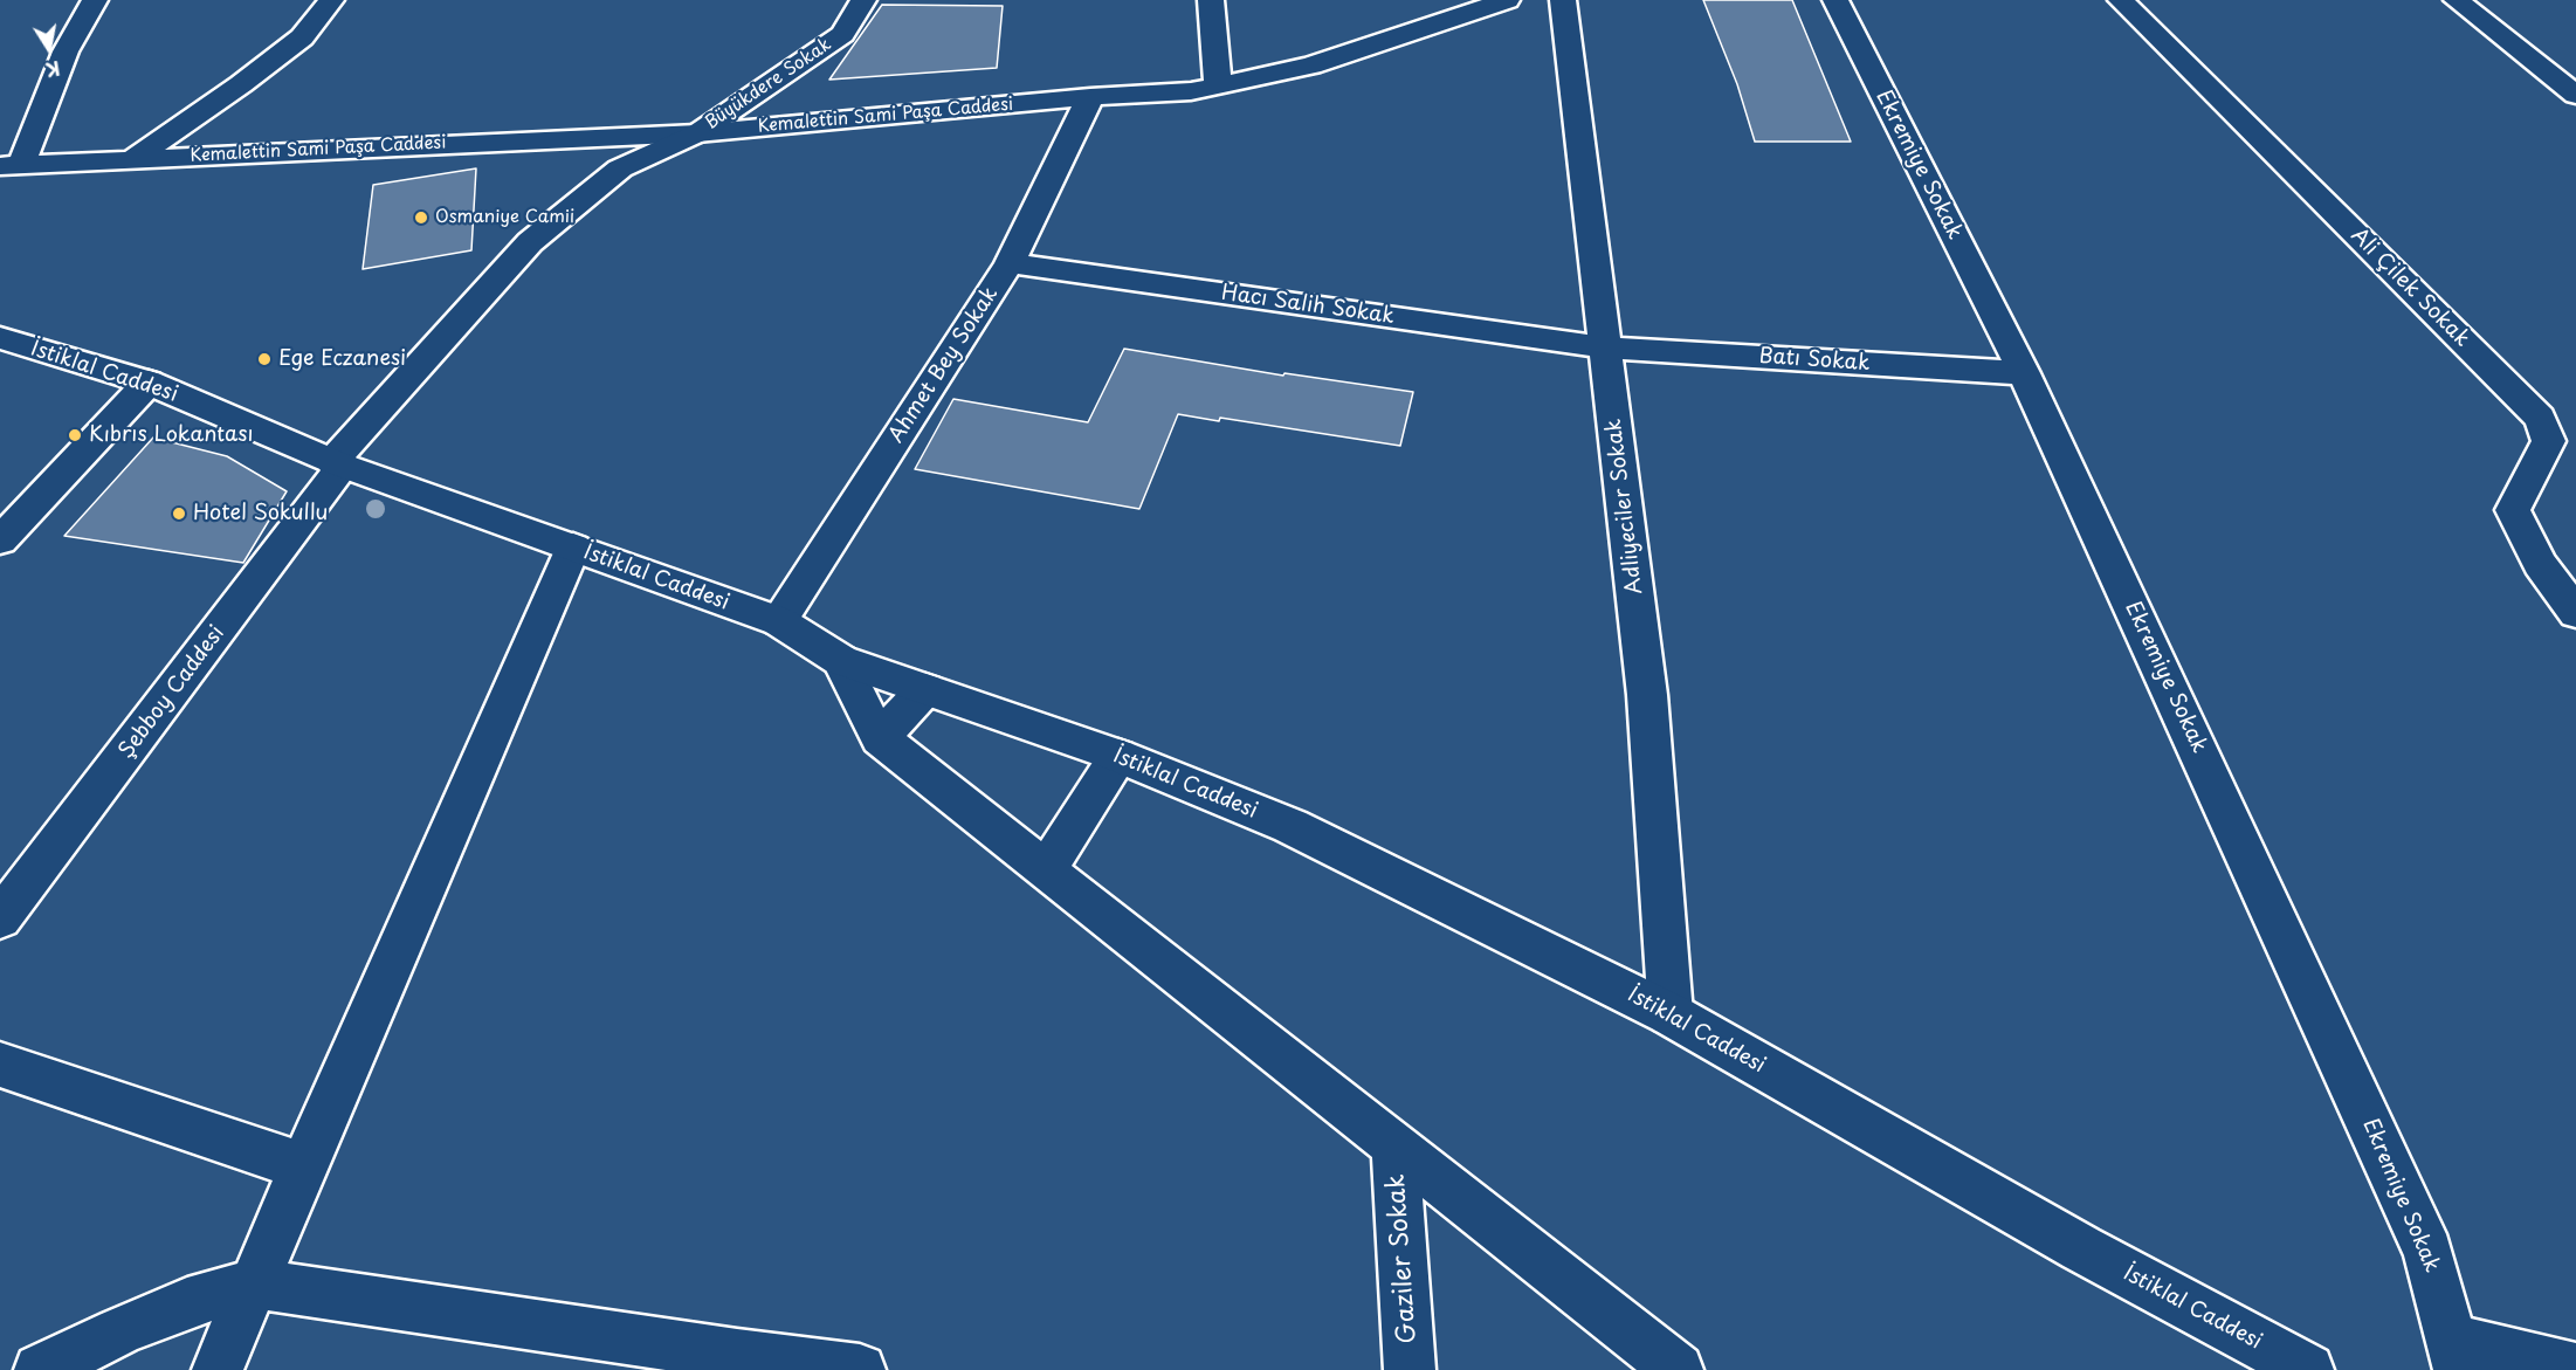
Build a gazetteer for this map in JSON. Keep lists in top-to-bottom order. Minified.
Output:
{"streets":{"street":["Büyükdere Sokak","Kemalettin Sami Paşa Caddesi","Ekremiye Sokak","Ali Çilek Sokak","Hacı Salih Sokak","Batı Sokak","Ahmet Bey Sokak","İstiklal Caddesi","Adliyeciler Sokak","Şebboy Caddesi","Gaziler Sokak"]},"crossings":[["Büyükdere Sokak","Kemalettin Sami Paşa Caddesi"],["Büyükdere Sokak","Şebboy Caddesi"],["Kemalettin Sami Paşa Caddesi","Ahmet Bey Sokak"],["Kemalettin Sami Paşa Caddesi","Şebboy Caddesi"],["Ekremiye Sokak","Batı Sokak"],["Hacı Salih Sokak","Batı Sokak"],["Hacı Salih Sokak","Ahmet Bey Sokak"],["Hacı Salih Sokak","Adliyeciler Sokak"],["Batı Sokak","Adliyeciler Sokak"],["Ahmet Bey Sokak","İstiklal Caddesi"],["İstiklal Caddesi","Adliyeciler Sokak"],["İstiklal Caddesi","Şebboy Caddesi"]],"places":["Osmaniye Camii","Ege Eczanesi","Kıbrıs Lokantası","Hotel Sokullu"],"north":"bottom"}
